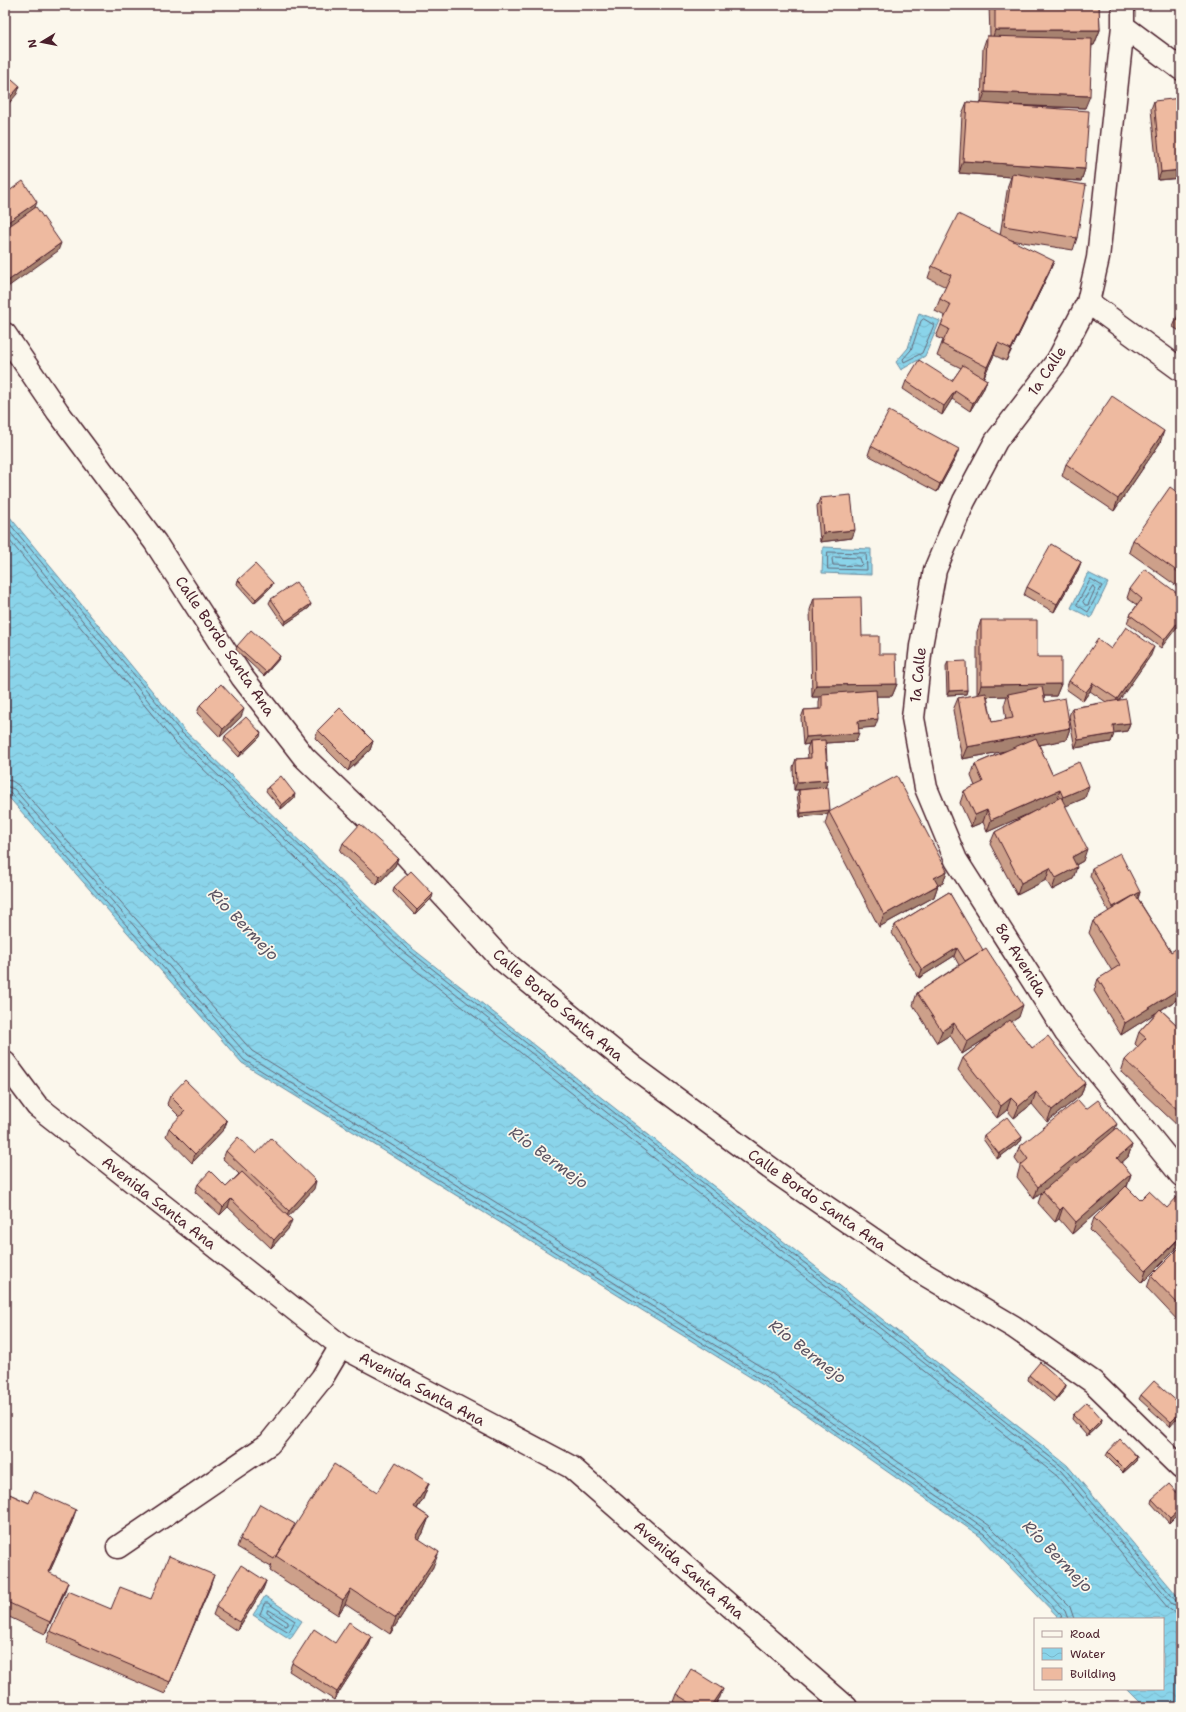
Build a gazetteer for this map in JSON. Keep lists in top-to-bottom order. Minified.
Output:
{"streets":{"street":["1a Calle","Calle Bordo Santa Ana","8a Avenida","Avenida Santa Ana"]},"crossings":[["1a Calle","8a Avenida"]],"water":["Río Bermejo"],"legend":["Road","Water","Building"],"north":"left"}
